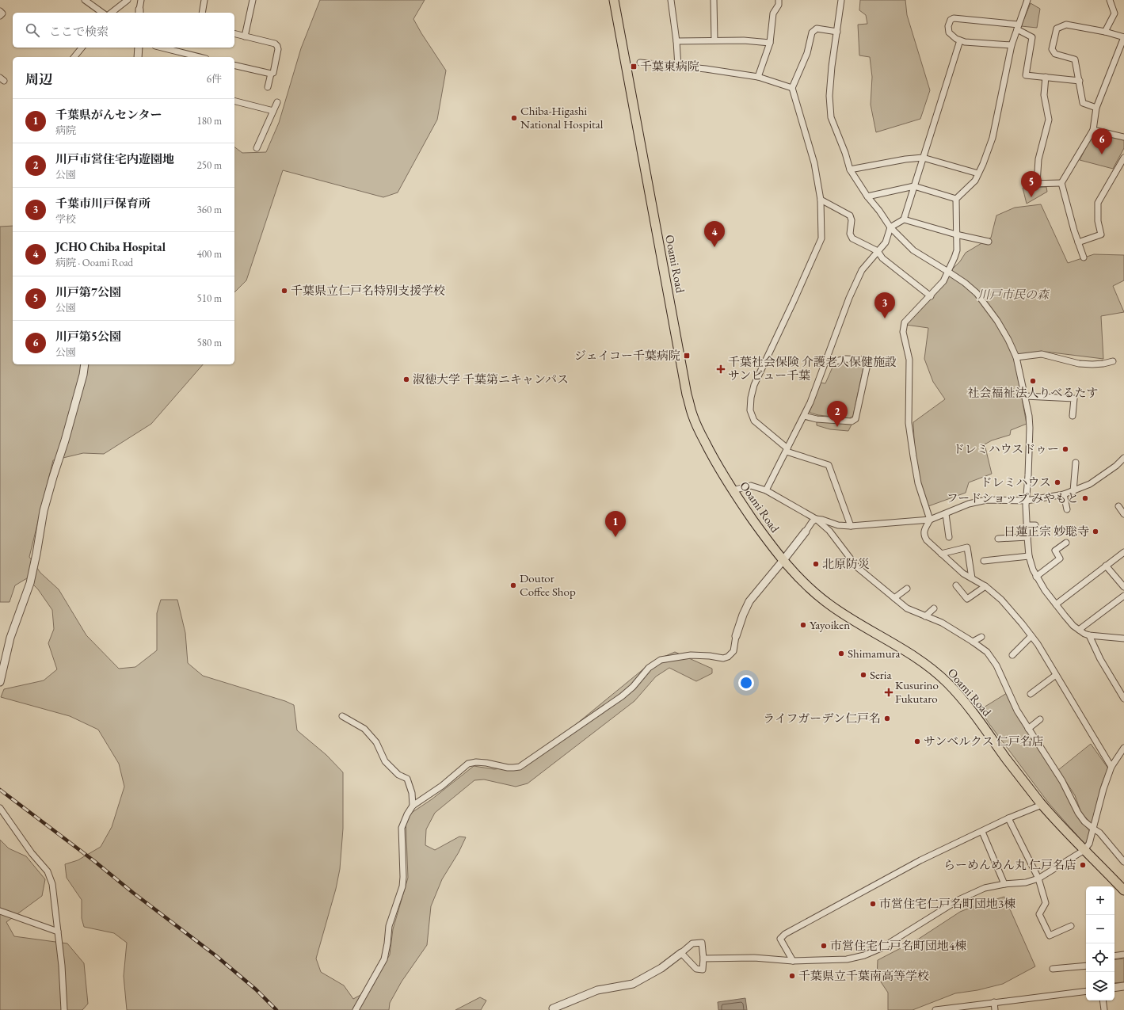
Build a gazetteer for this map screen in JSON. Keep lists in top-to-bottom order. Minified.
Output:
{"streets":{"main road":["Ooami Road"]},"parks":["川戸市民の森"],"places":{"transit":["千葉東病院","ジェイコー千葉病院"],"other":["Chiba-Higashi National Hospital","千葉県立仁戸名特別支援学校","淑徳大学 千葉第ニキャンパス","社会福祉法人りべるたす","ドレミハウスドゥー","ドレミハウス","フードショップ みやもと","日蓮正宗 妙聡寺","北原防災","Doutor Coffee Shop","Yayoiken","Shimamura","Seria","ライフガーデン仁戸名","サンベルクス 仁戸名店","らーめんめん丸 仁戸名店","市営住宅仁戸名町団地3棟","市営住宅仁戸名町団地4棟","千葉県立千葉南高等学校"],"health":["千葉社会保険 介護老人保健施設 サンビュー千葉","Kusurino Fukutaro"]},"page":{"search":"ここで検索","heading":["周辺","6件"],"list":[{"mark":"1","name":"千葉県がんセンター","note":"病院","value":"180 m"},{"mark":"2","name":"川戸市営住宅内遊園地","note":"公園","value":"250 m"},{"mark":"3","name":"千葉市川戸保育所","note":"学校","value":"360 m"},{"mark":"4","name":"JCHO Chiba Hospital","note":"病院 · Ooami Road","value":"400 m"},{"mark":"5","name":"川戸第7公園","note":"公園","value":"510 m"},{"mark":"6","name":"川戸第5公園","note":"公園","value":"580 m"}],"pins":["6","5","4","3","2","1"],"map_buttons":["+","−"]}}
